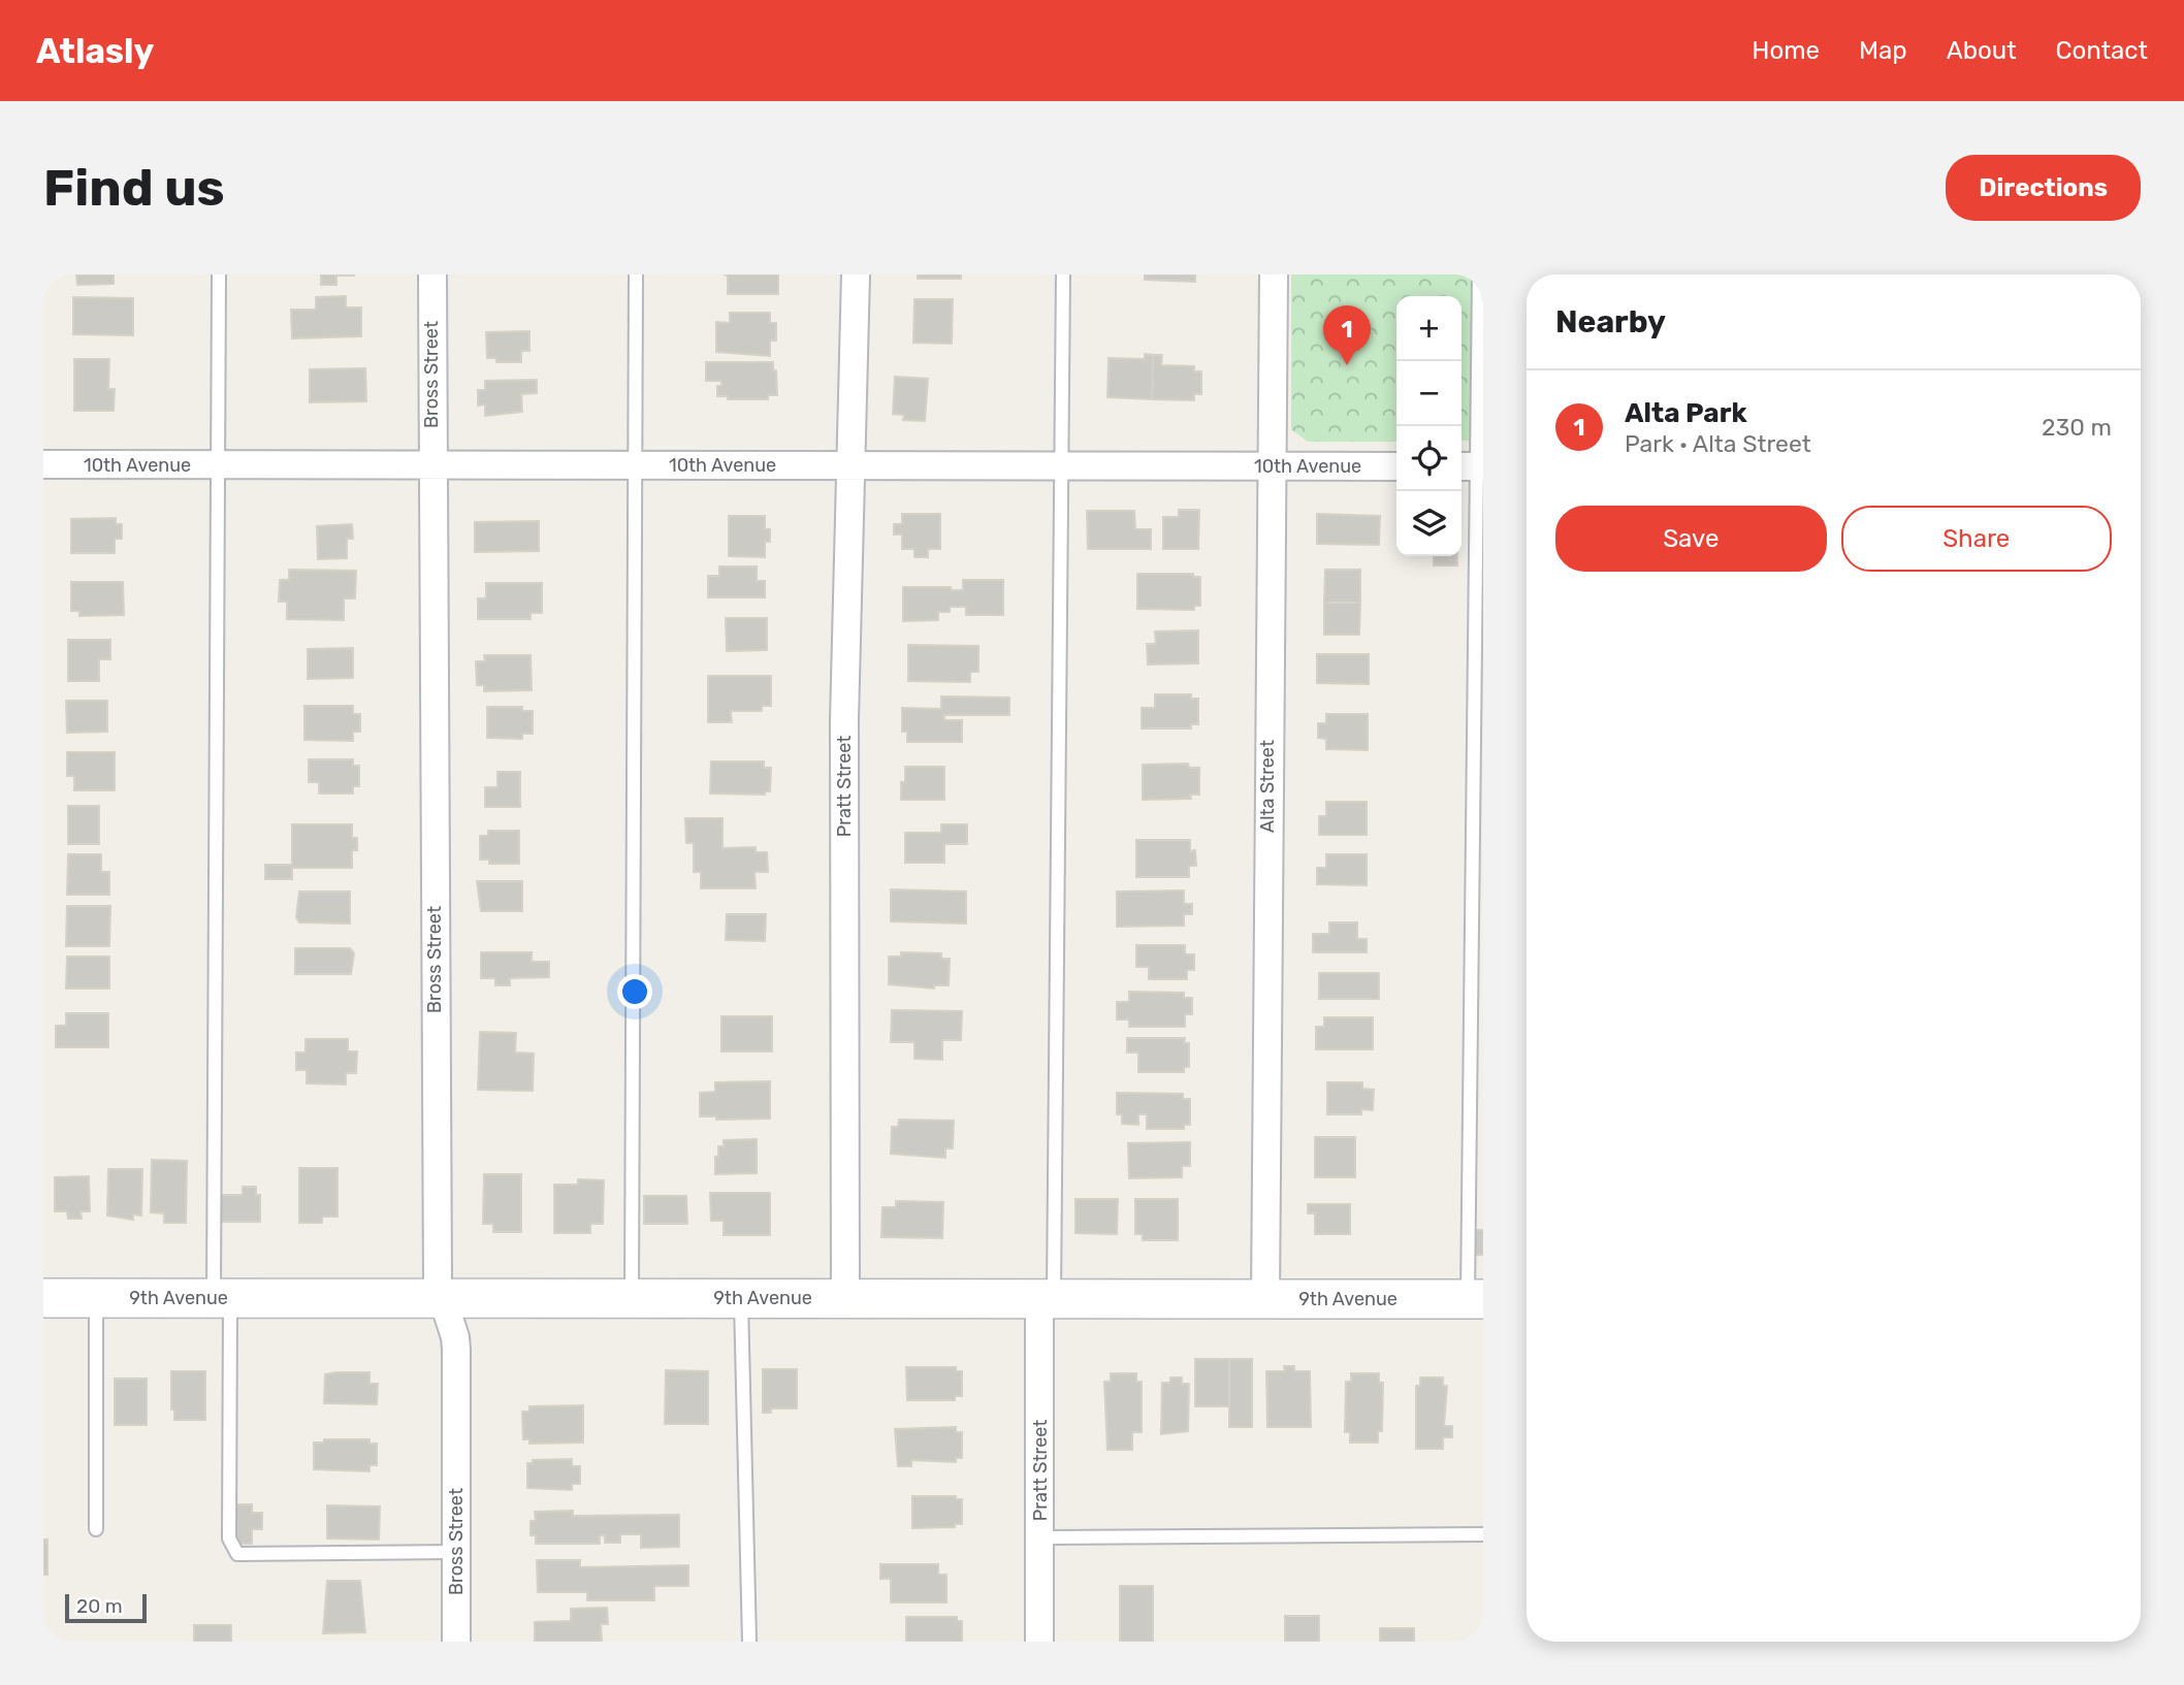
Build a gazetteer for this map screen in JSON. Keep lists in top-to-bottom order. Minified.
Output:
{"streets":{"main road":["9th Avenue"],"street":["Bross Street","10th Avenue","Pratt Street","Alta Street"]},"crossings":[["Bross Street","10th Avenue"],["Bross Street","9th Avenue"],["10th Avenue","Pratt Street"],["10th Avenue","Alta Street"],["Pratt Street","9th Avenue"],["Alta Street","9th Avenue"]],"scale_bar":"20 m","page":{"header":"Atlasly","nav":["Home","Map","About","Contact"],"buttons":["Directions",["Save","Share"]],"title":"Find us","heading":"Nearby","map_buttons":["+","−"],"pins":"1","list":[{"mark":"1","name":"Alta Park","note":"Park · Alta Street","value":"230 m"}],"scale":"20 m"}}
